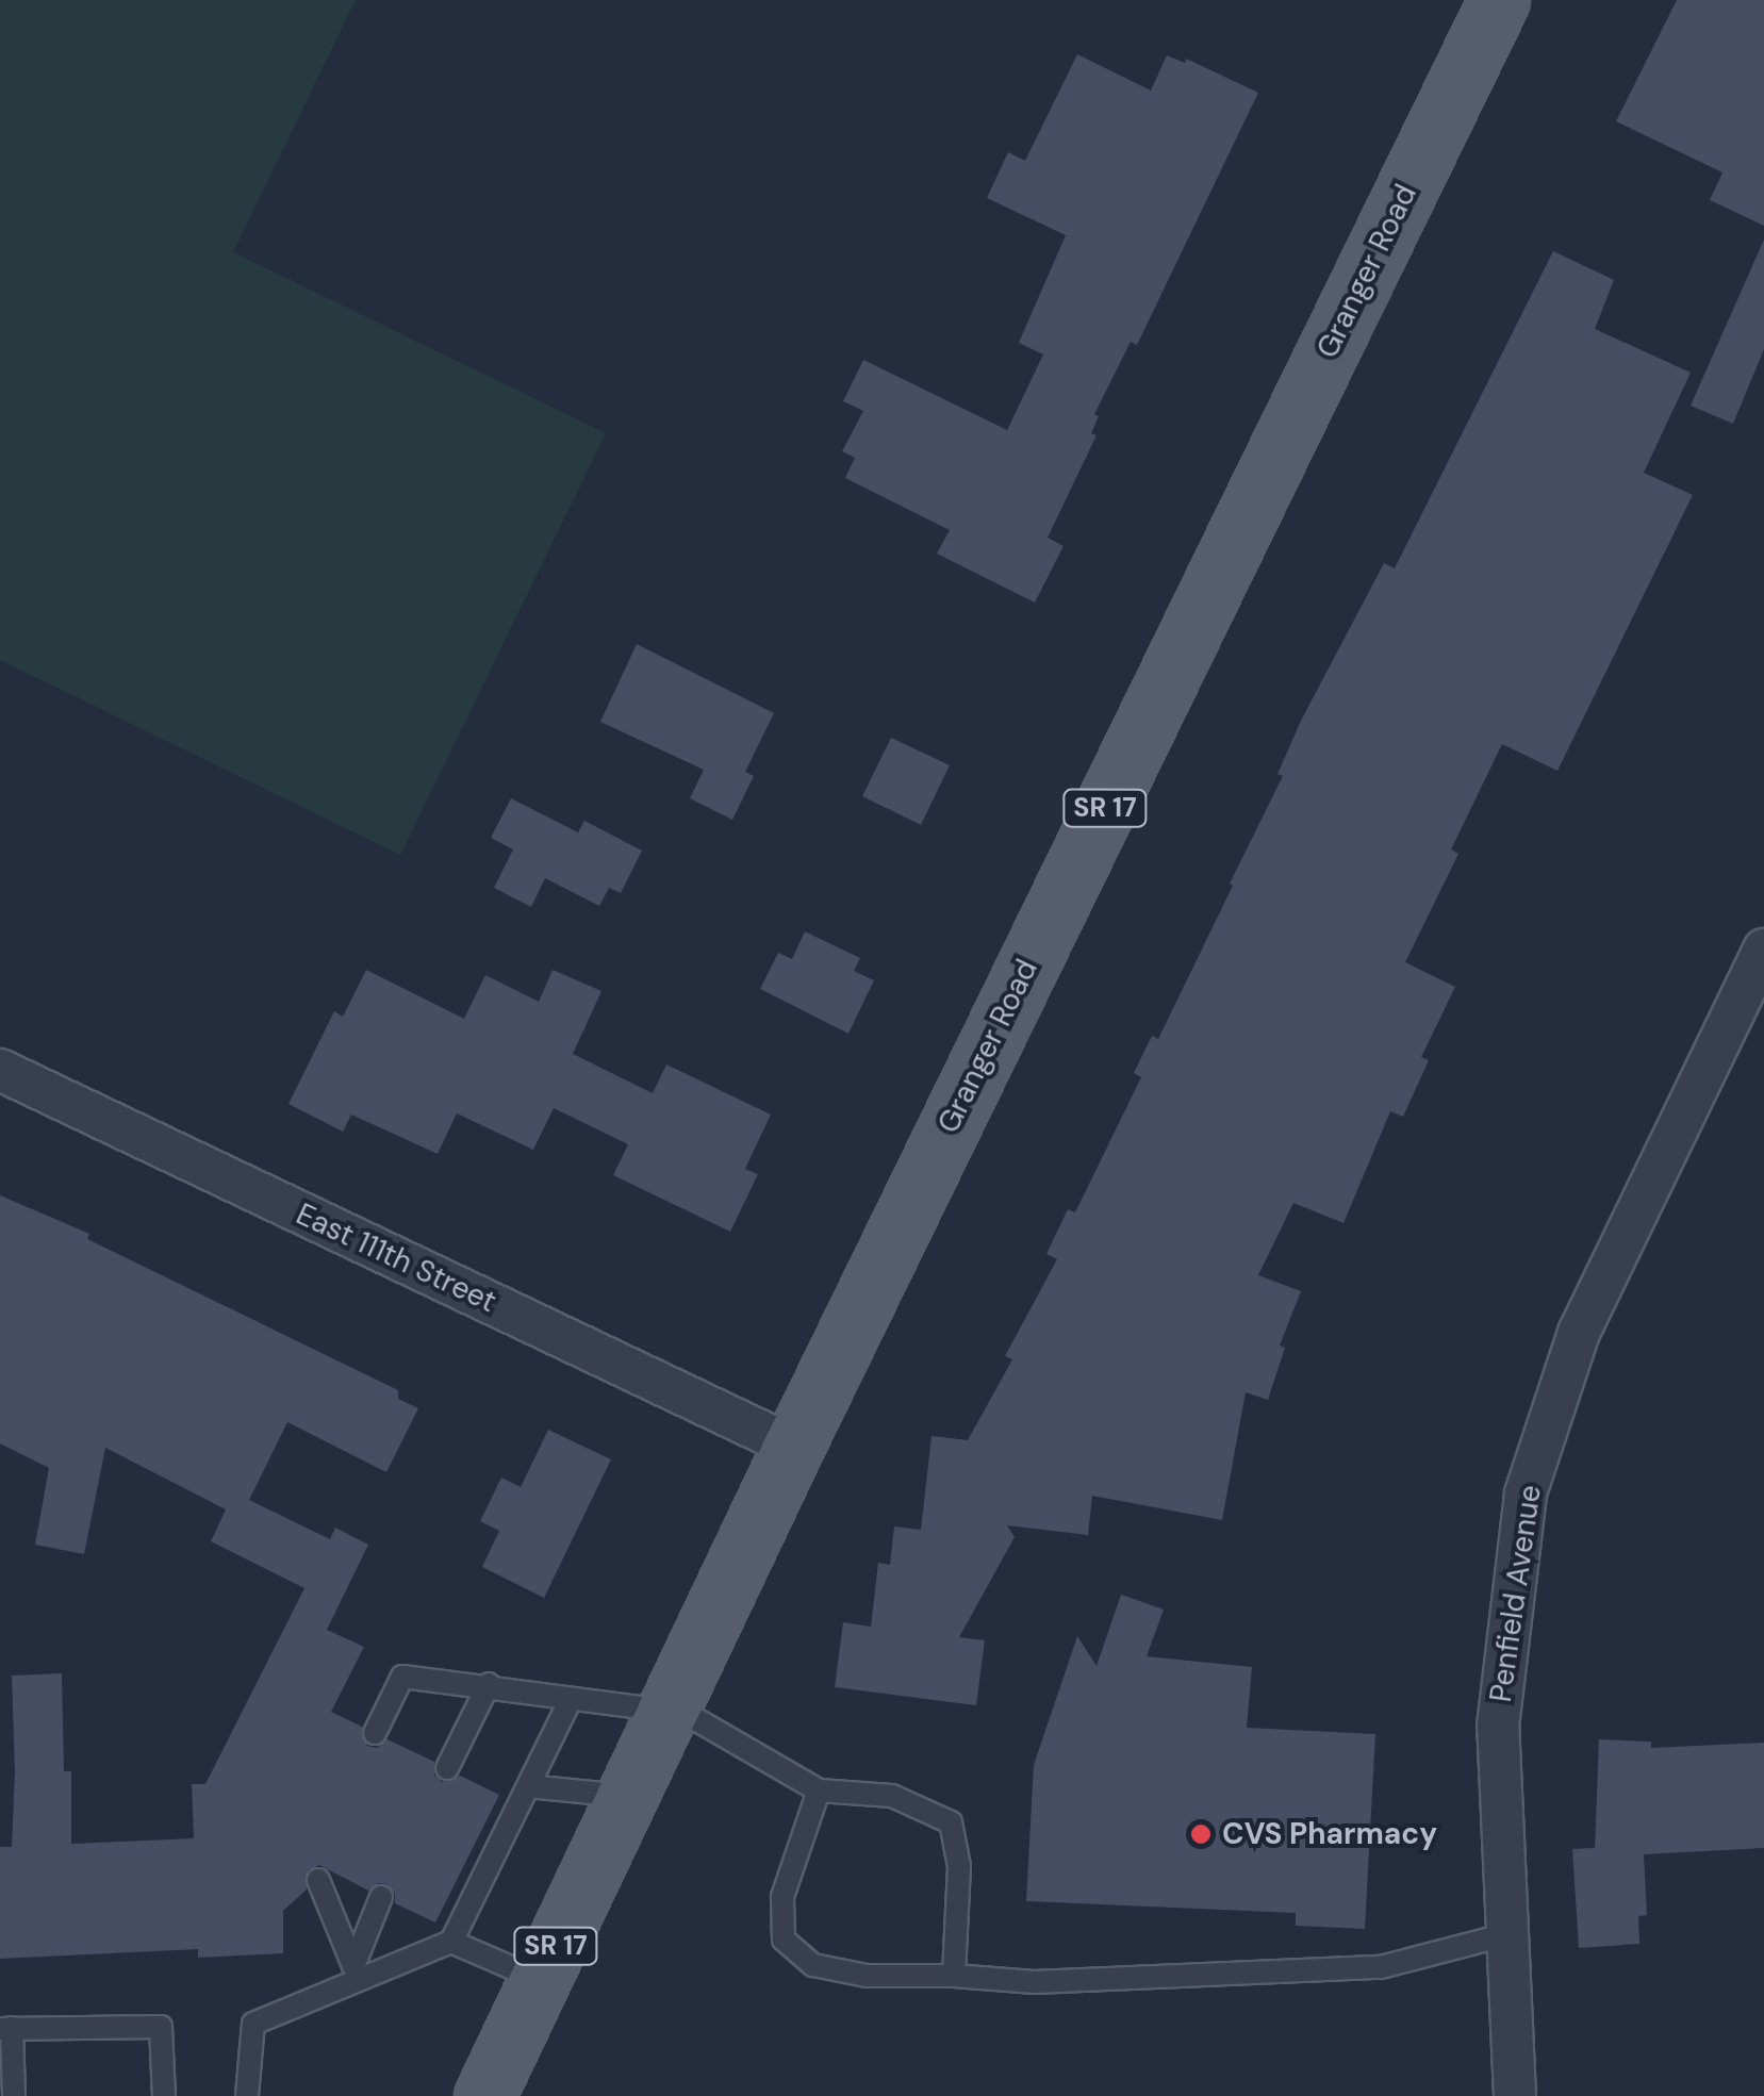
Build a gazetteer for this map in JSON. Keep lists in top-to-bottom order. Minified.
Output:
{"streets":{"main road":["Granger Road","SR 17"],"street":["East 111th Street","Penfield Avenue"]},"crossings":[["Granger Road","East 111th Street"]],"places":["CVS Pharmacy"]}
